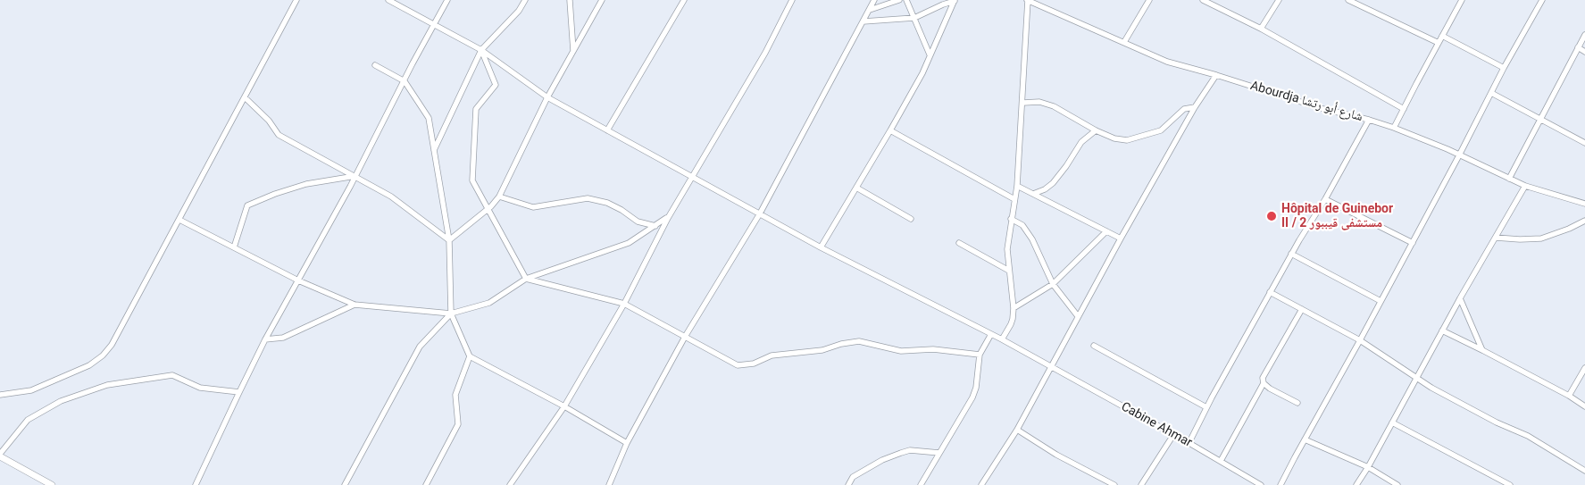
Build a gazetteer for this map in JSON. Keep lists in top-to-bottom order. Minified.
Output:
{"streets":{"street":["Abourdja شارع أبو رتشا","Cabine Ahmar"]},"places":["Hôpital de Guinebor II / مستشفى قيببور 2"]}
